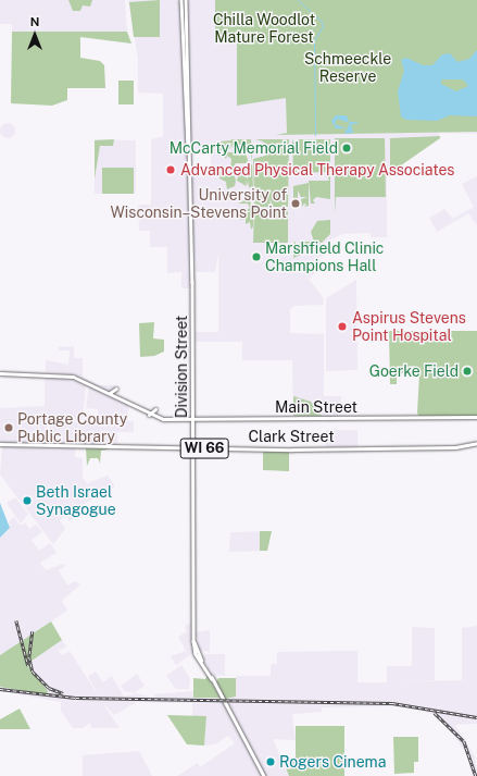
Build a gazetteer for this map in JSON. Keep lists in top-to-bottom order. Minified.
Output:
{"streets":{"main road":["Division Street","Main Street","Clark Street","WI 66"]},"crossings":[["Division Street","Main Street"],["Division Street","Clark Street"],["Main Street","WI 66"]],"parks":["Chilla Woodlot Mature Forest","Schmeeckle Reserve"],"places":["McCarty Memorial Field","Advanced Physical Therapy Associates","University of Wisconsin–Stevens Point","Marshfield Clinic Champions Hall","Aspirus Stevens Point Hospital","Goerke Field","Portage County Public Library","Beth Israel Synagogue","Rogers Cinema"],"north":"top"}
